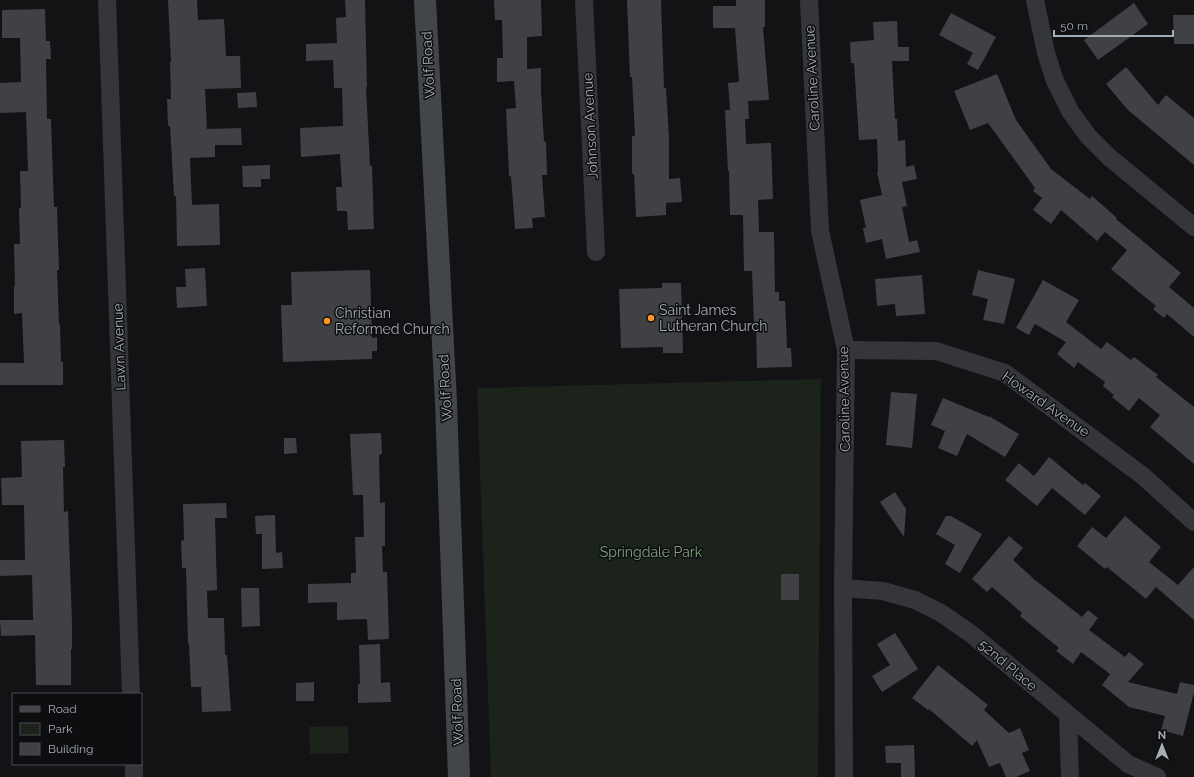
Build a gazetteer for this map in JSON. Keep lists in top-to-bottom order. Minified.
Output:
{"streets":{"main road":["Wolf Road"],"street":["Caroline Avenue","Johnson Avenue","Lawn Avenue","Howard Avenue","52nd Place"]},"crossings":[["Caroline Avenue","Howard Avenue"],["Caroline Avenue","52nd Place"]],"parks":["Springdale Park"],"places":["Saint James Lutheran Church","Christian Reformed Church"],"legend":["Road","Park","Building"],"scale_bar":"50 m","north":"top"}
